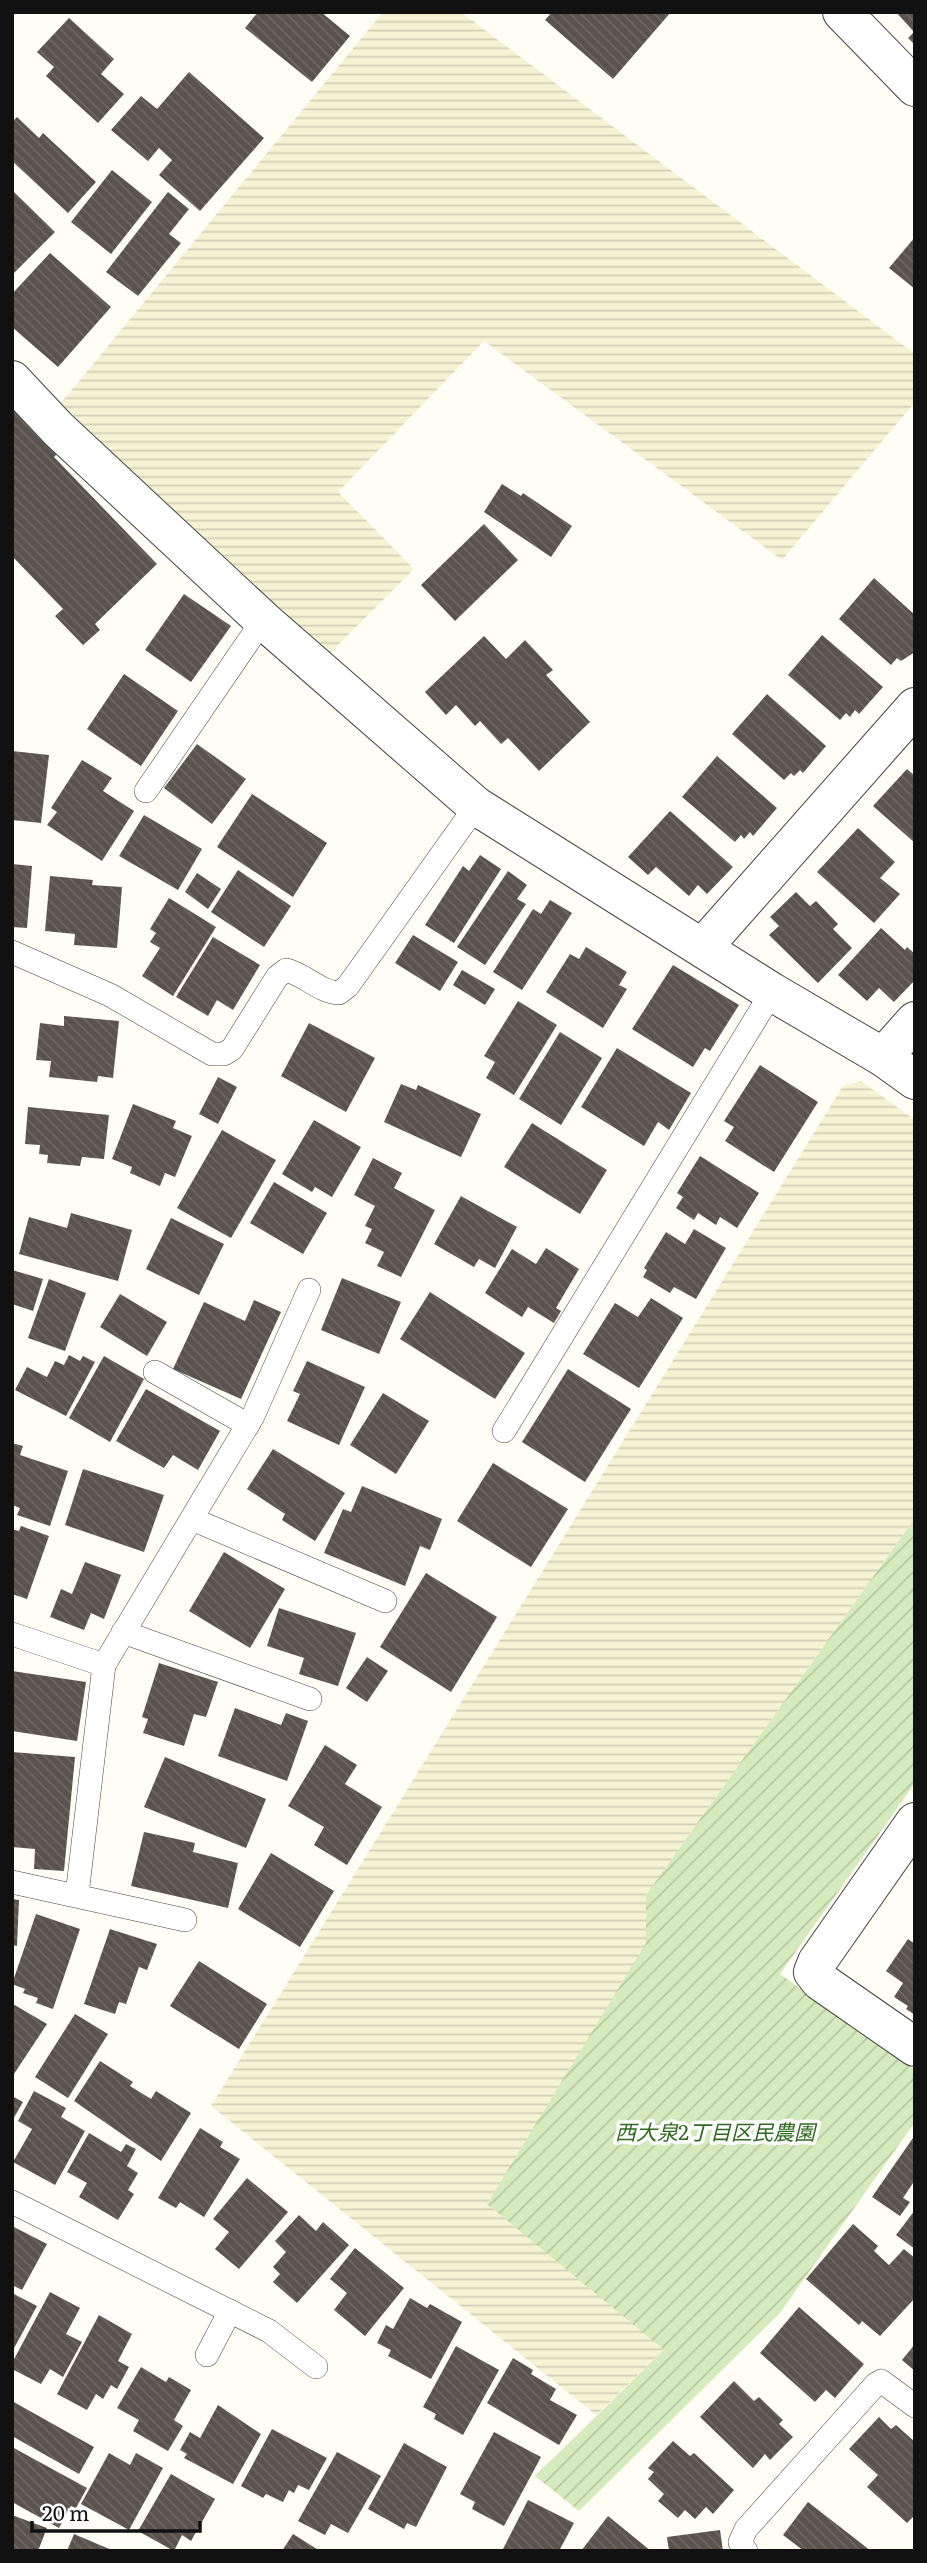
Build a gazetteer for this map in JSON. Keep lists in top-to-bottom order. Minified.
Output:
{"parks":["西大泉2丁目区民農園"],"scale_bar":"20 m"}
